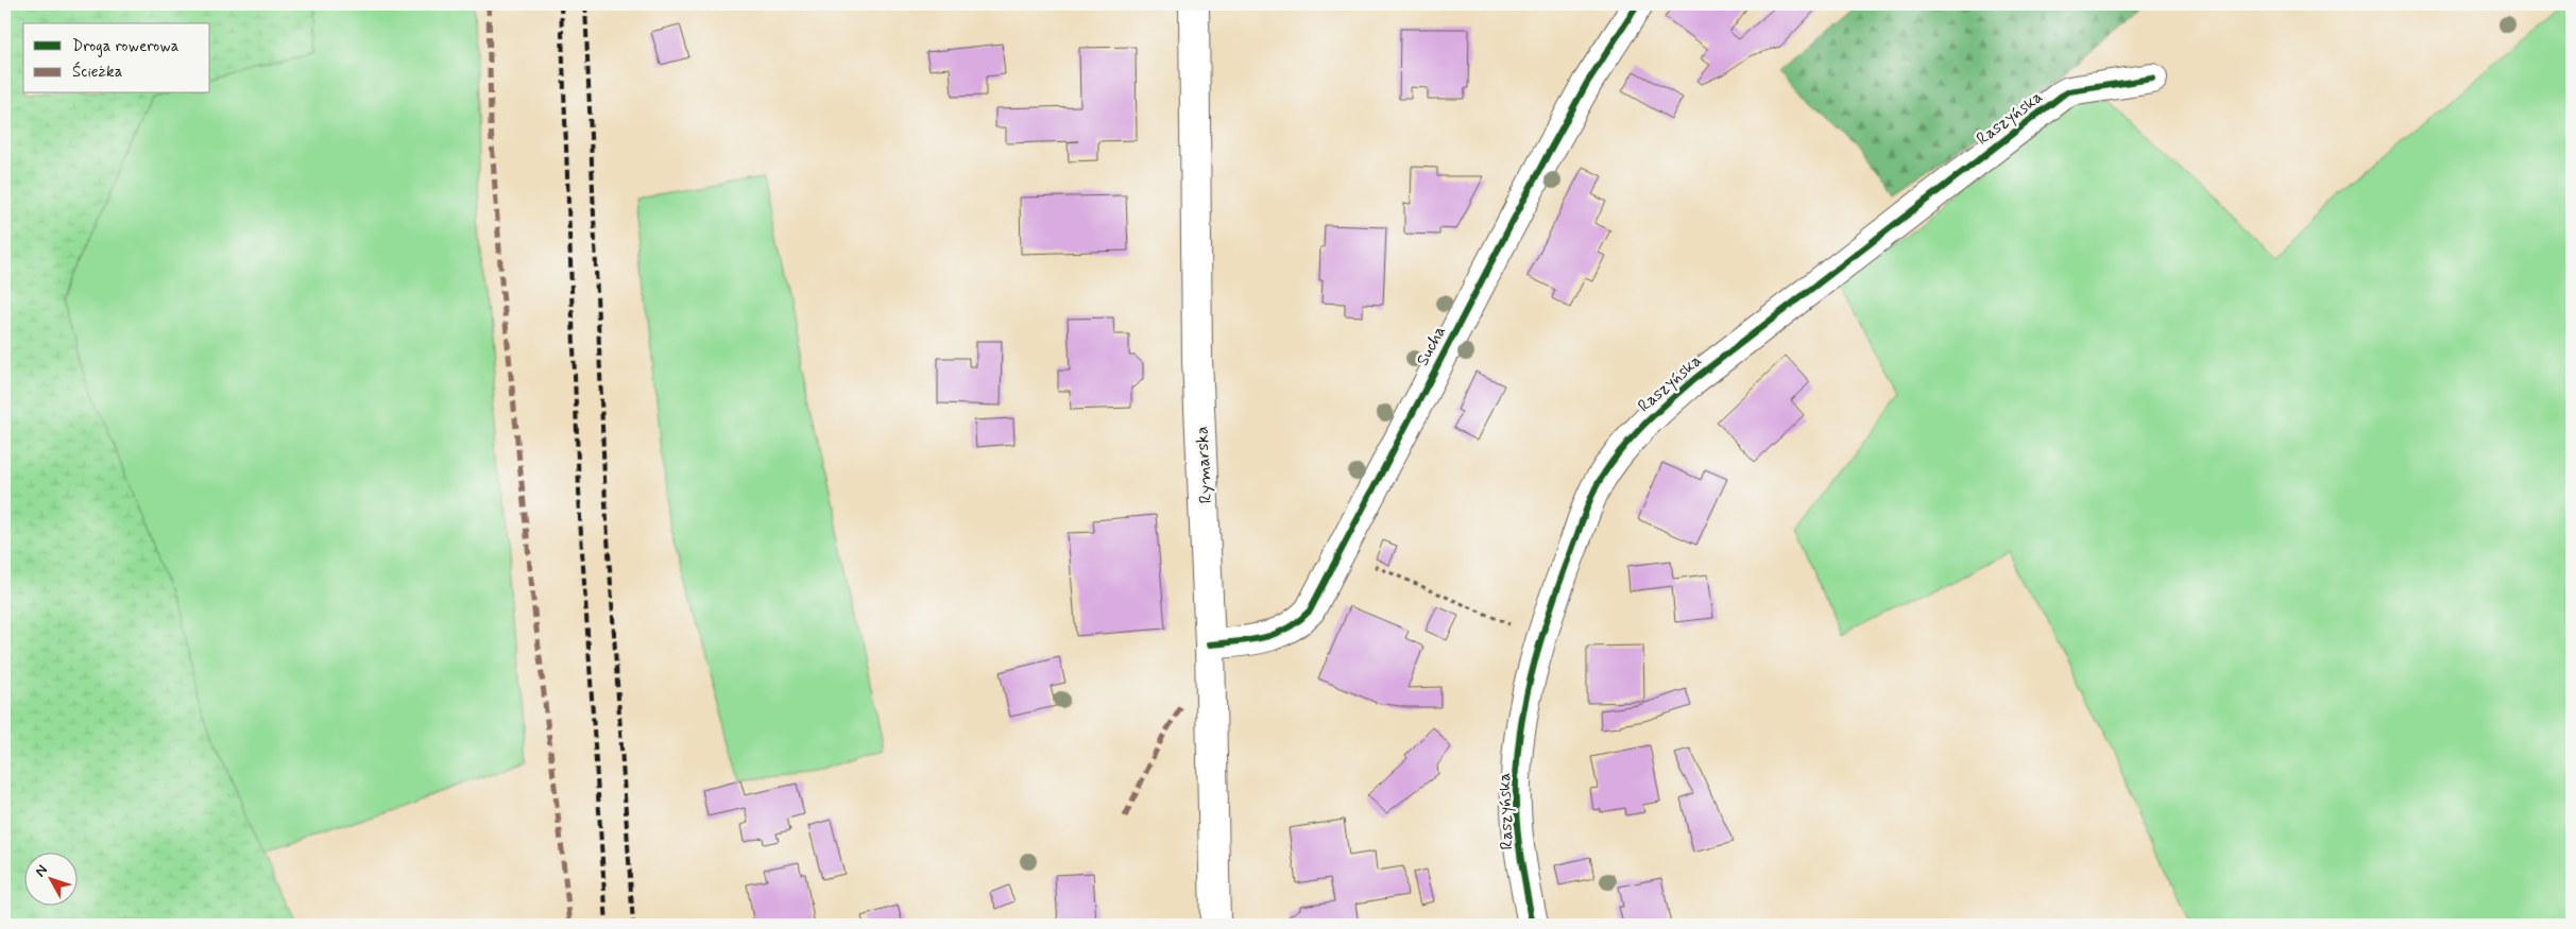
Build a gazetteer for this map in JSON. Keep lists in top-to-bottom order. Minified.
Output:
{"streets":{"street":["Raszyńska","Sucha","Rymarska"]},"crossings":[["Sucha","Rymarska"]],"legend":["Droga rowerowa","Ścieżka"],"north":"top left"}
